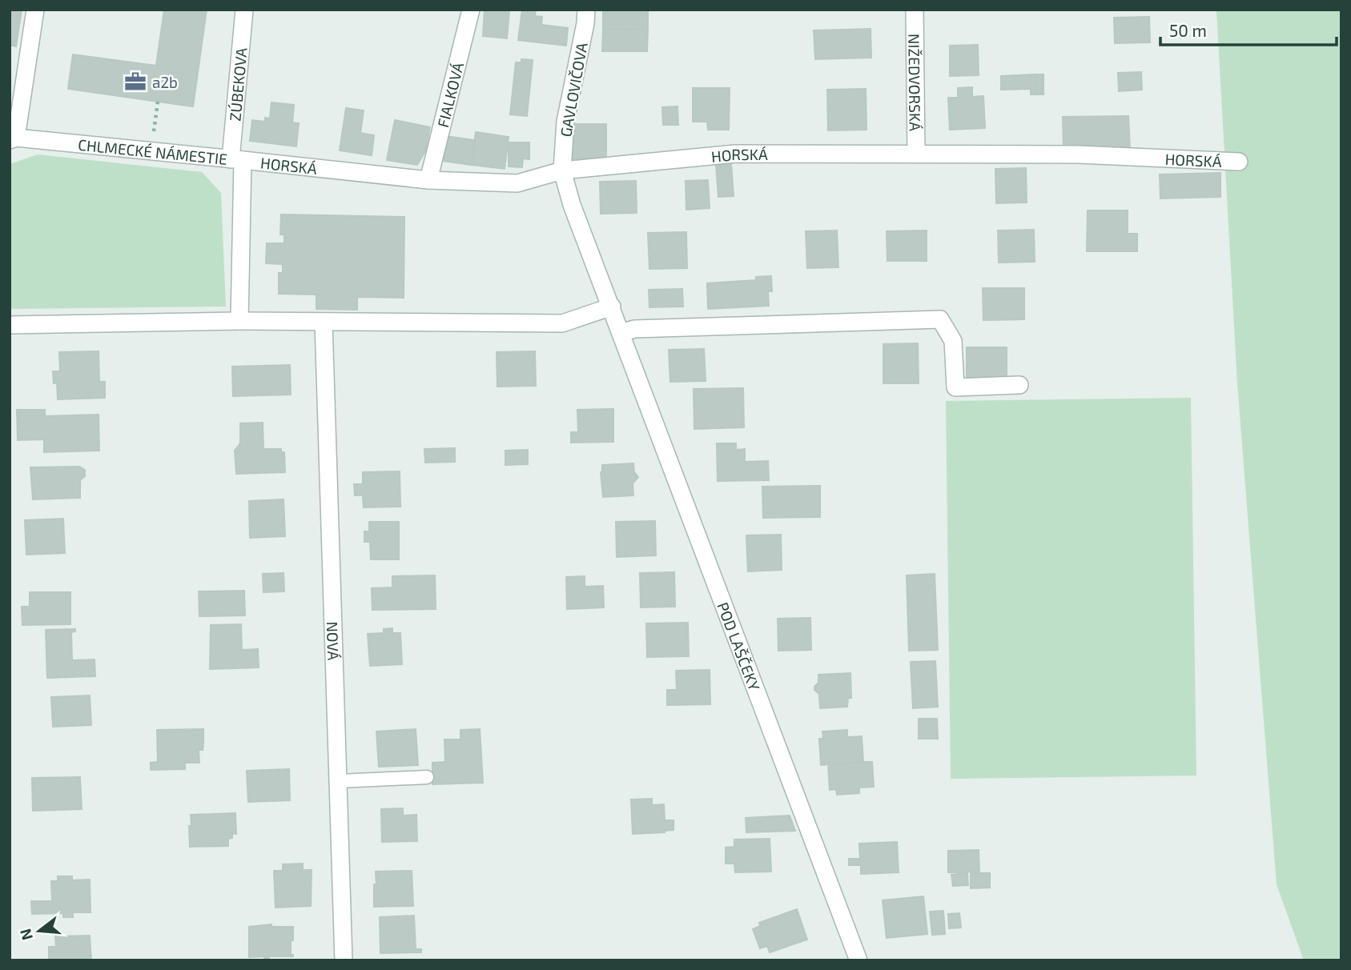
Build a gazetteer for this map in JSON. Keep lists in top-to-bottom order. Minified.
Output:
{"streets":{"street":["NIŽEDVORSKÁ","ZÚBEKOVA","GAVLOVIČOVA","FIALKOVÁ","CHLMECKÉ NÁMESTIE","HORSKÁ","NOVÁ","POD LAŠČEKY"]},"crossings":[["NIŽEDVORSKÁ","HORSKÁ"],["ZÚBEKOVA","CHLMECKÉ NÁMESTIE"],["ZÚBEKOVA","HORSKÁ"],["GAVLOVIČOVA","HORSKÁ"],["GAVLOVIČOVA","POD LAŠČEKY"],["FIALKOVÁ","HORSKÁ"],["CHLMECKÉ NÁMESTIE","HORSKÁ"],["HORSKÁ","POD LAŠČEKY"]],"places":{"office":["a2b"]},"scale_bar":"50 m","north":"left"}
